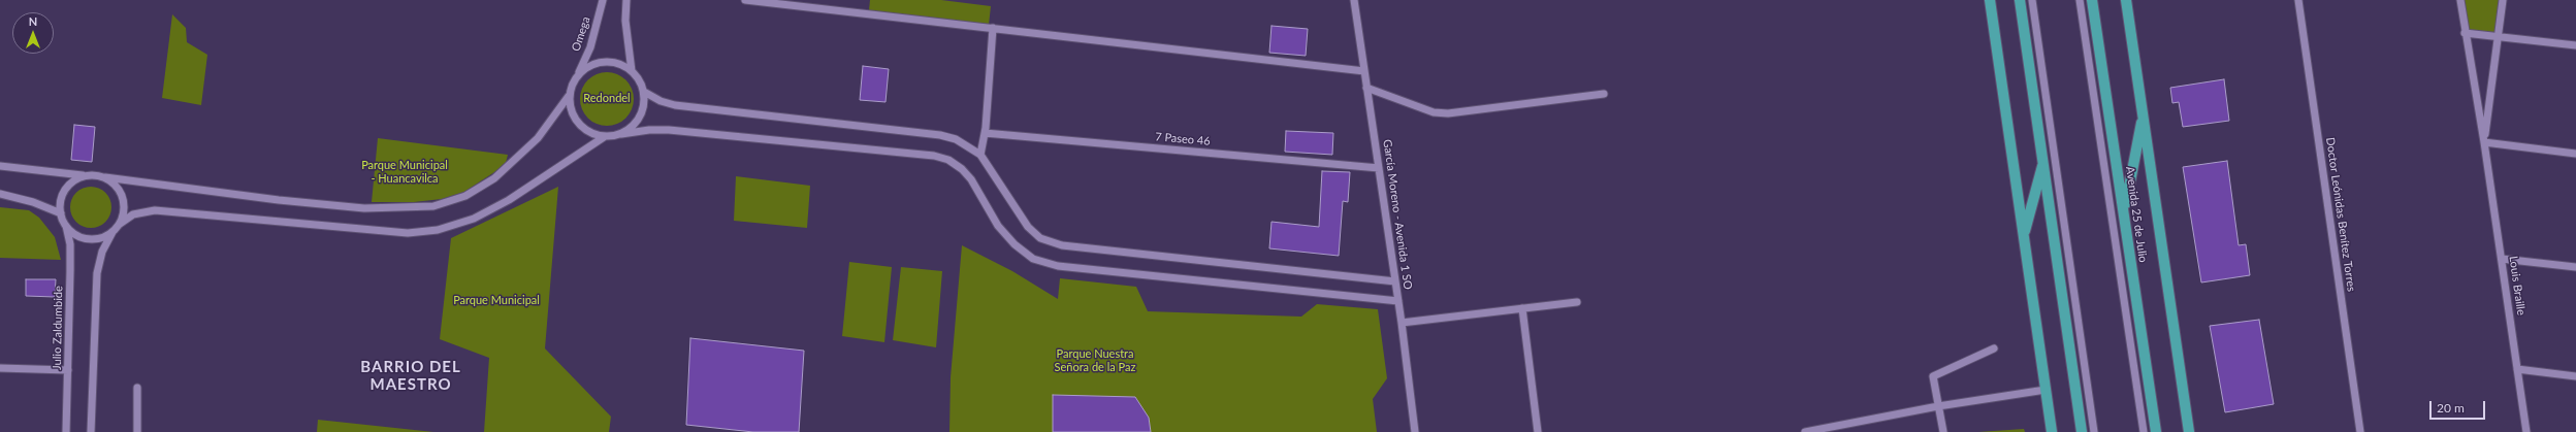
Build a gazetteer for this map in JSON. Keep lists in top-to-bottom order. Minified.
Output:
{"streets":{"main road":["Avenida 25 de Julio"],"street":["Omega","7 Paseo 46","García Moreno - Avenida 1 SO","Doctor Leónidas Benítez Torres","Louis Braille","Julio Zaldumbide"]},"crossings":[["7 Paseo 46","García Moreno - Avenida 1 SO"]],"districts":["BARRIO DEL MAESTRO"],"parks":["Redondel","Parque Municipal - Huancavilca","Parque Municipal","Parque Nuestra Señora de la Paz"],"scale_bar":"20 m","north":"top"}
